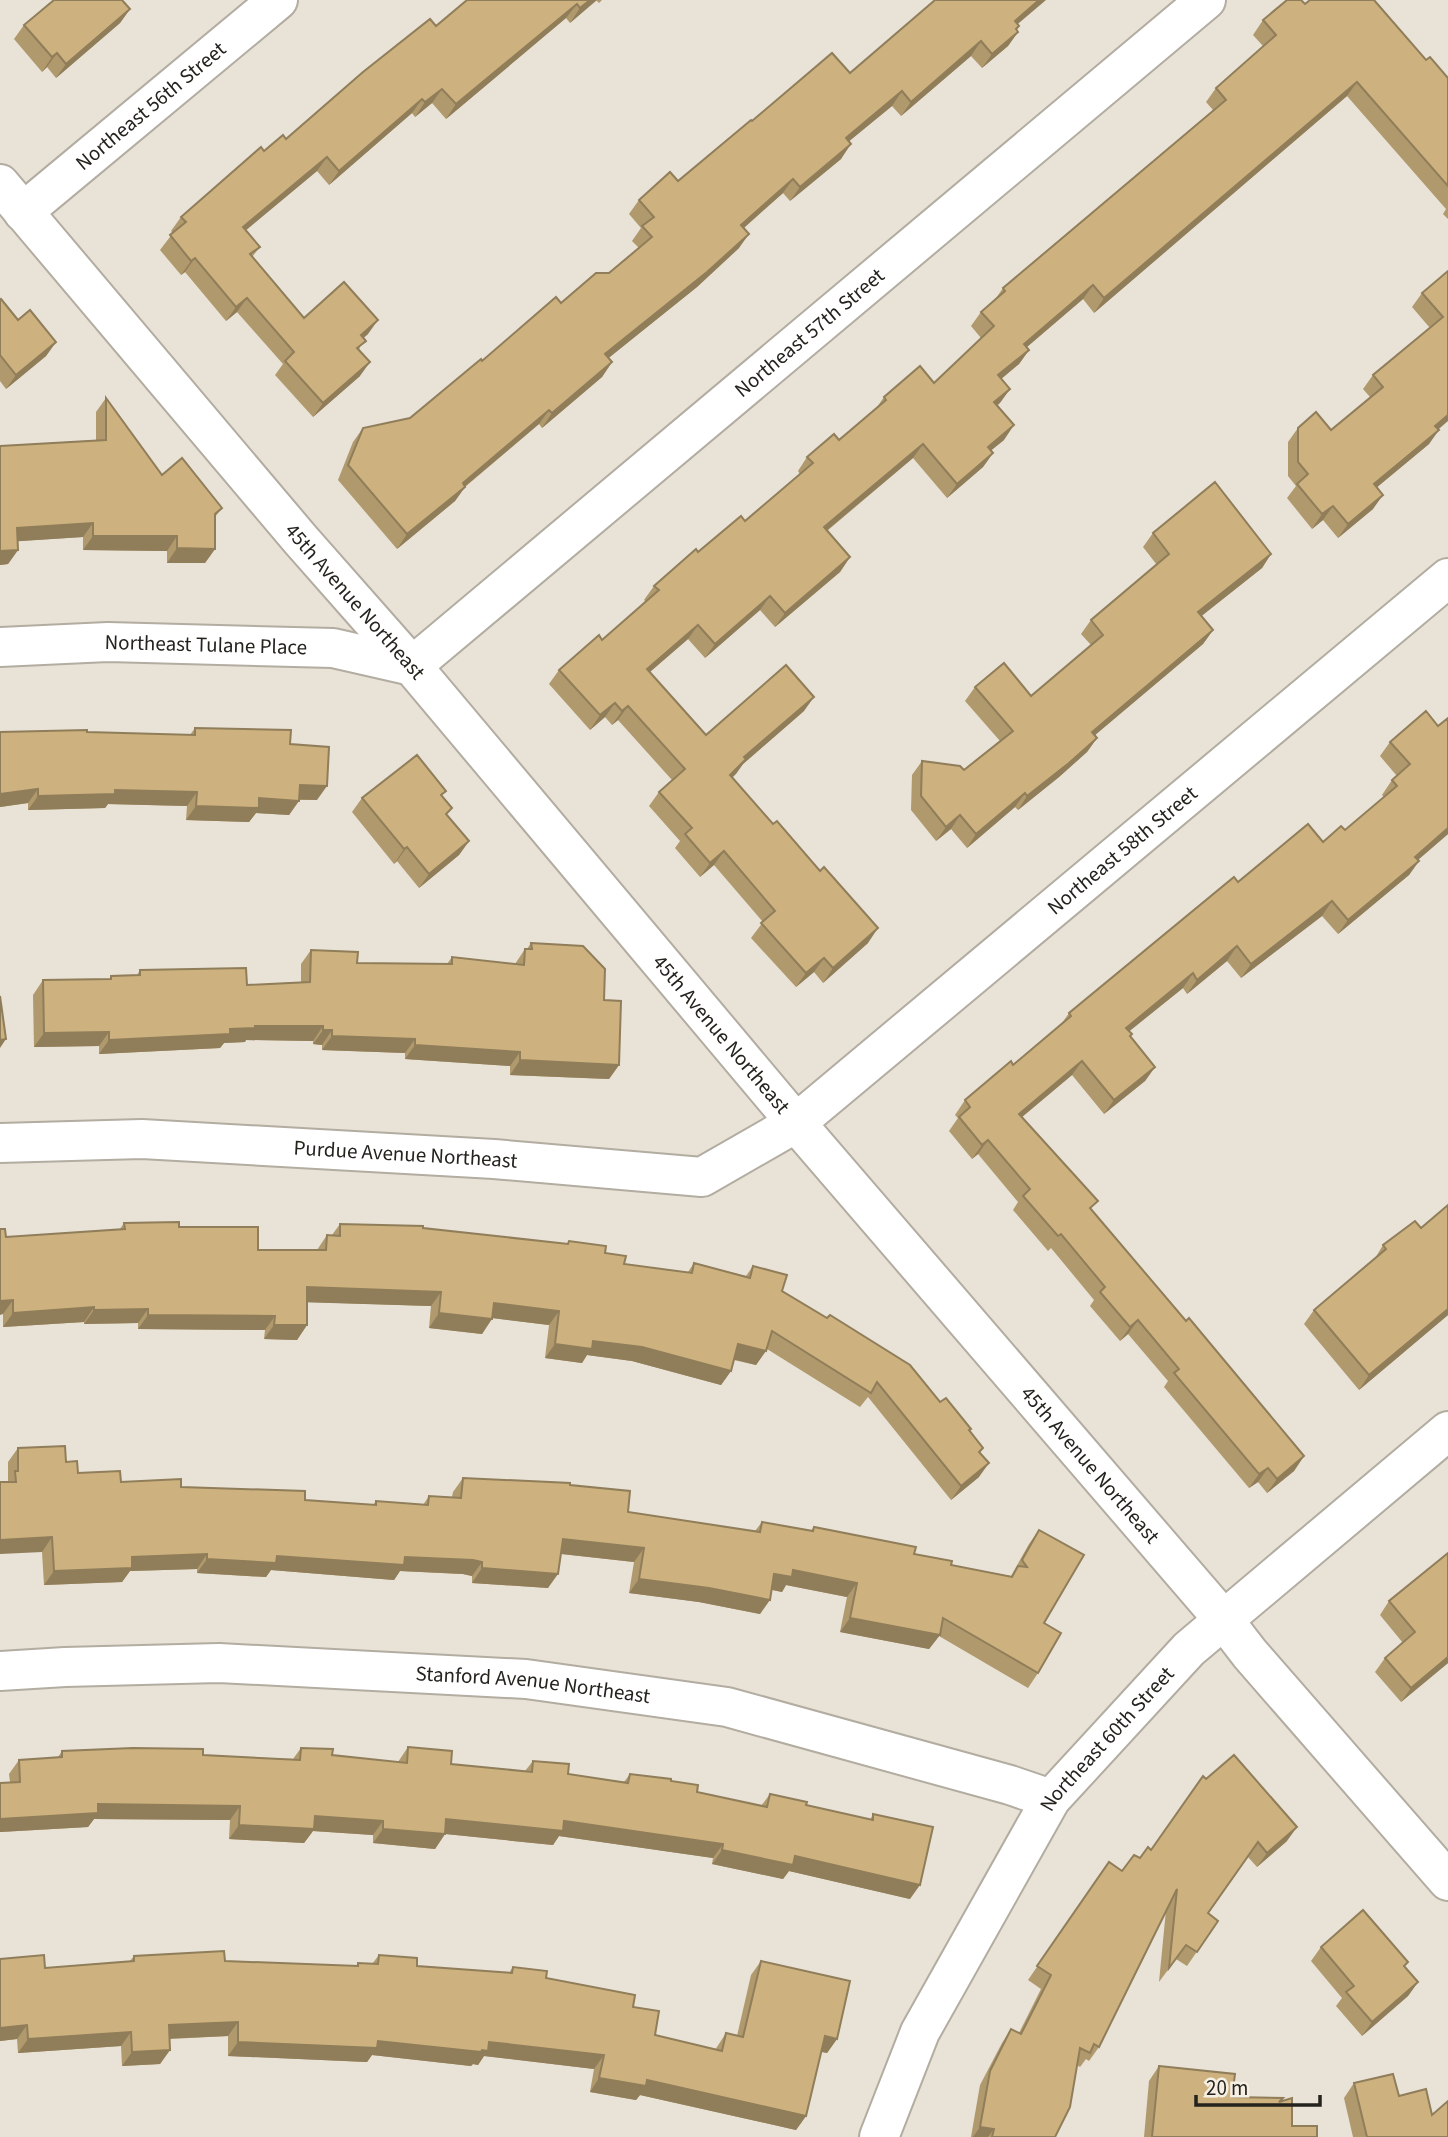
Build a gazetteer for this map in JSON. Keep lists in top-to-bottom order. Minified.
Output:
{"streets":{"street":["Northeast 56th Street","Northeast 57th Street","45th Avenue Northeast","Northeast Tulane Place","Northeast 58th Street","Purdue Avenue Northeast","Stanford Avenue Northeast","Northeast 60th Street"]},"crossings":[["Northeast 56th Street","45th Avenue Northeast"],["Northeast 57th Street","45th Avenue Northeast"],["Northeast 57th Street","Northeast Tulane Place"],["45th Avenue Northeast","Northeast Tulane Place"],["45th Avenue Northeast","Northeast 58th Street"],["45th Avenue Northeast","Purdue Avenue Northeast"],["45th Avenue Northeast","Northeast 60th Street"],["Northeast 58th Street","Purdue Avenue Northeast"],["Stanford Avenue Northeast","Northeast 60th Street"]],"scale_bar":"20 m"}
